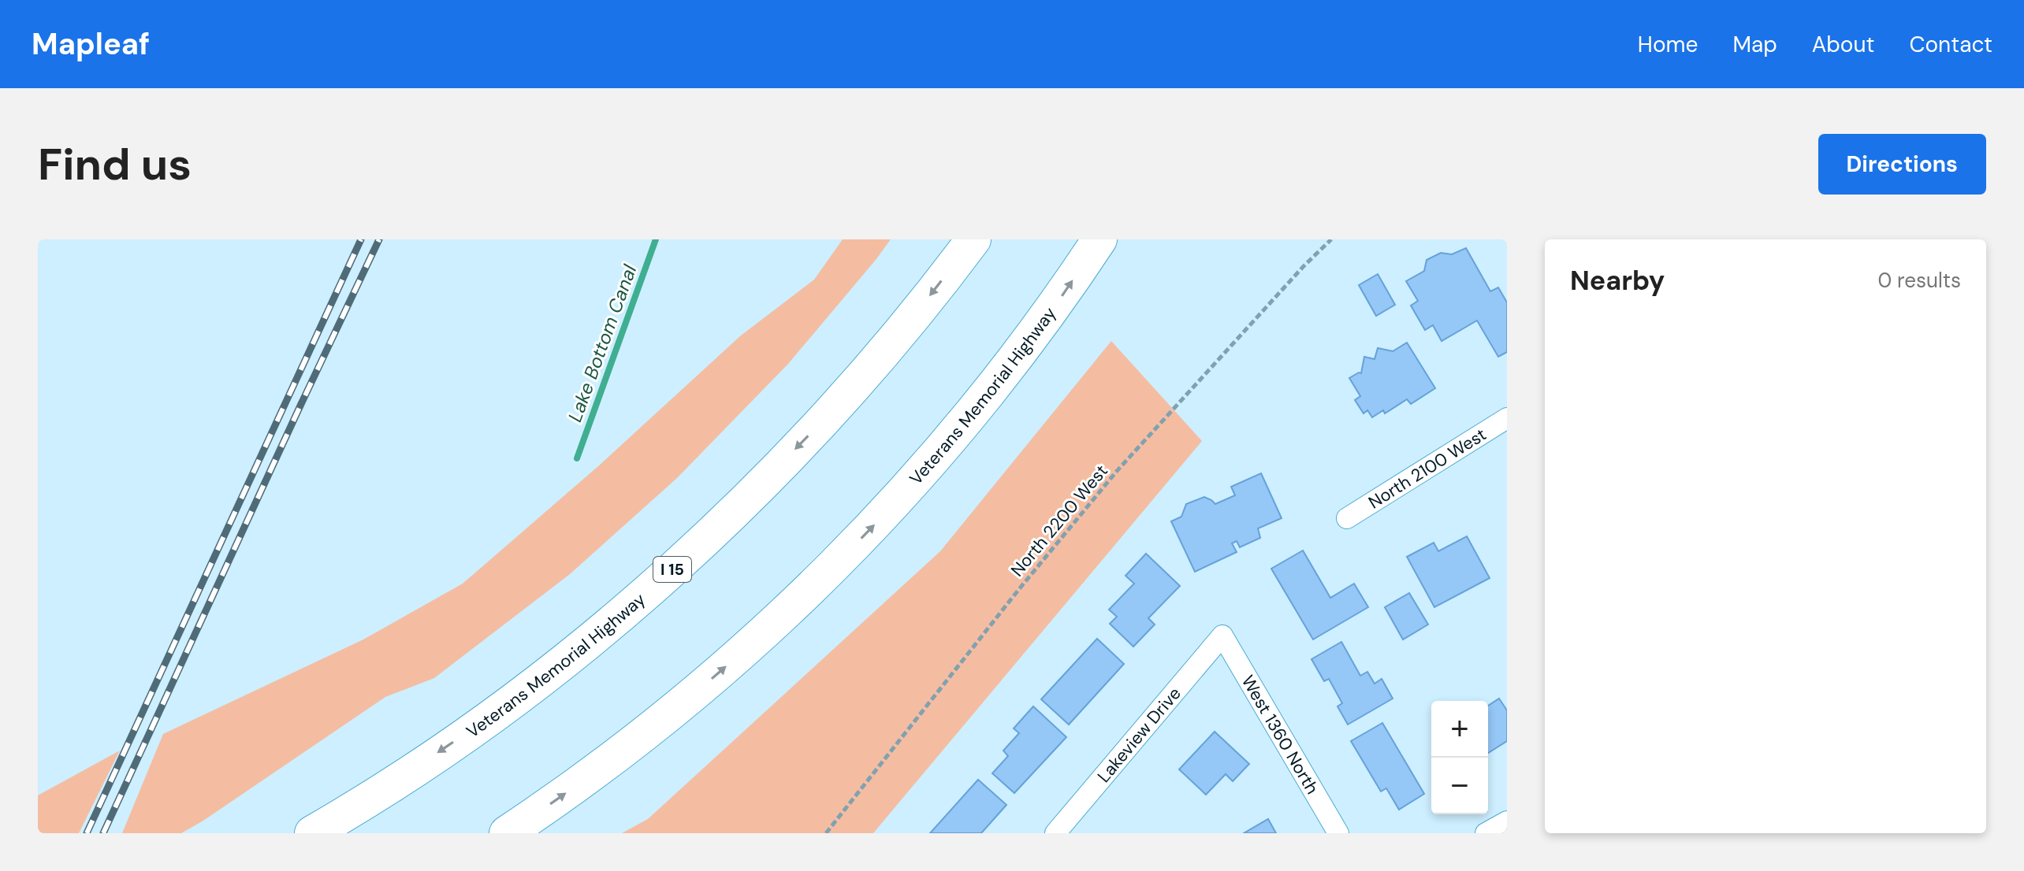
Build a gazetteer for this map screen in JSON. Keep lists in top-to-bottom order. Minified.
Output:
{"streets":{"highway":["Veterans Memorial Highway","I 15"],"street":["North 2100 West","Lakeview Drive","West 1360 North"],"path":["North 2200 West"]},"crossings":[["Lakeview Drive","West 1360 North"]],"water":["Lake Bottom Canal"],"page":{"header":"Mapleaf","nav":["Home","Map","About","Contact"],"buttons":"Directions","title":"Find us","heading":["Nearby","0 results"],"map_buttons":["+","−"]}}
